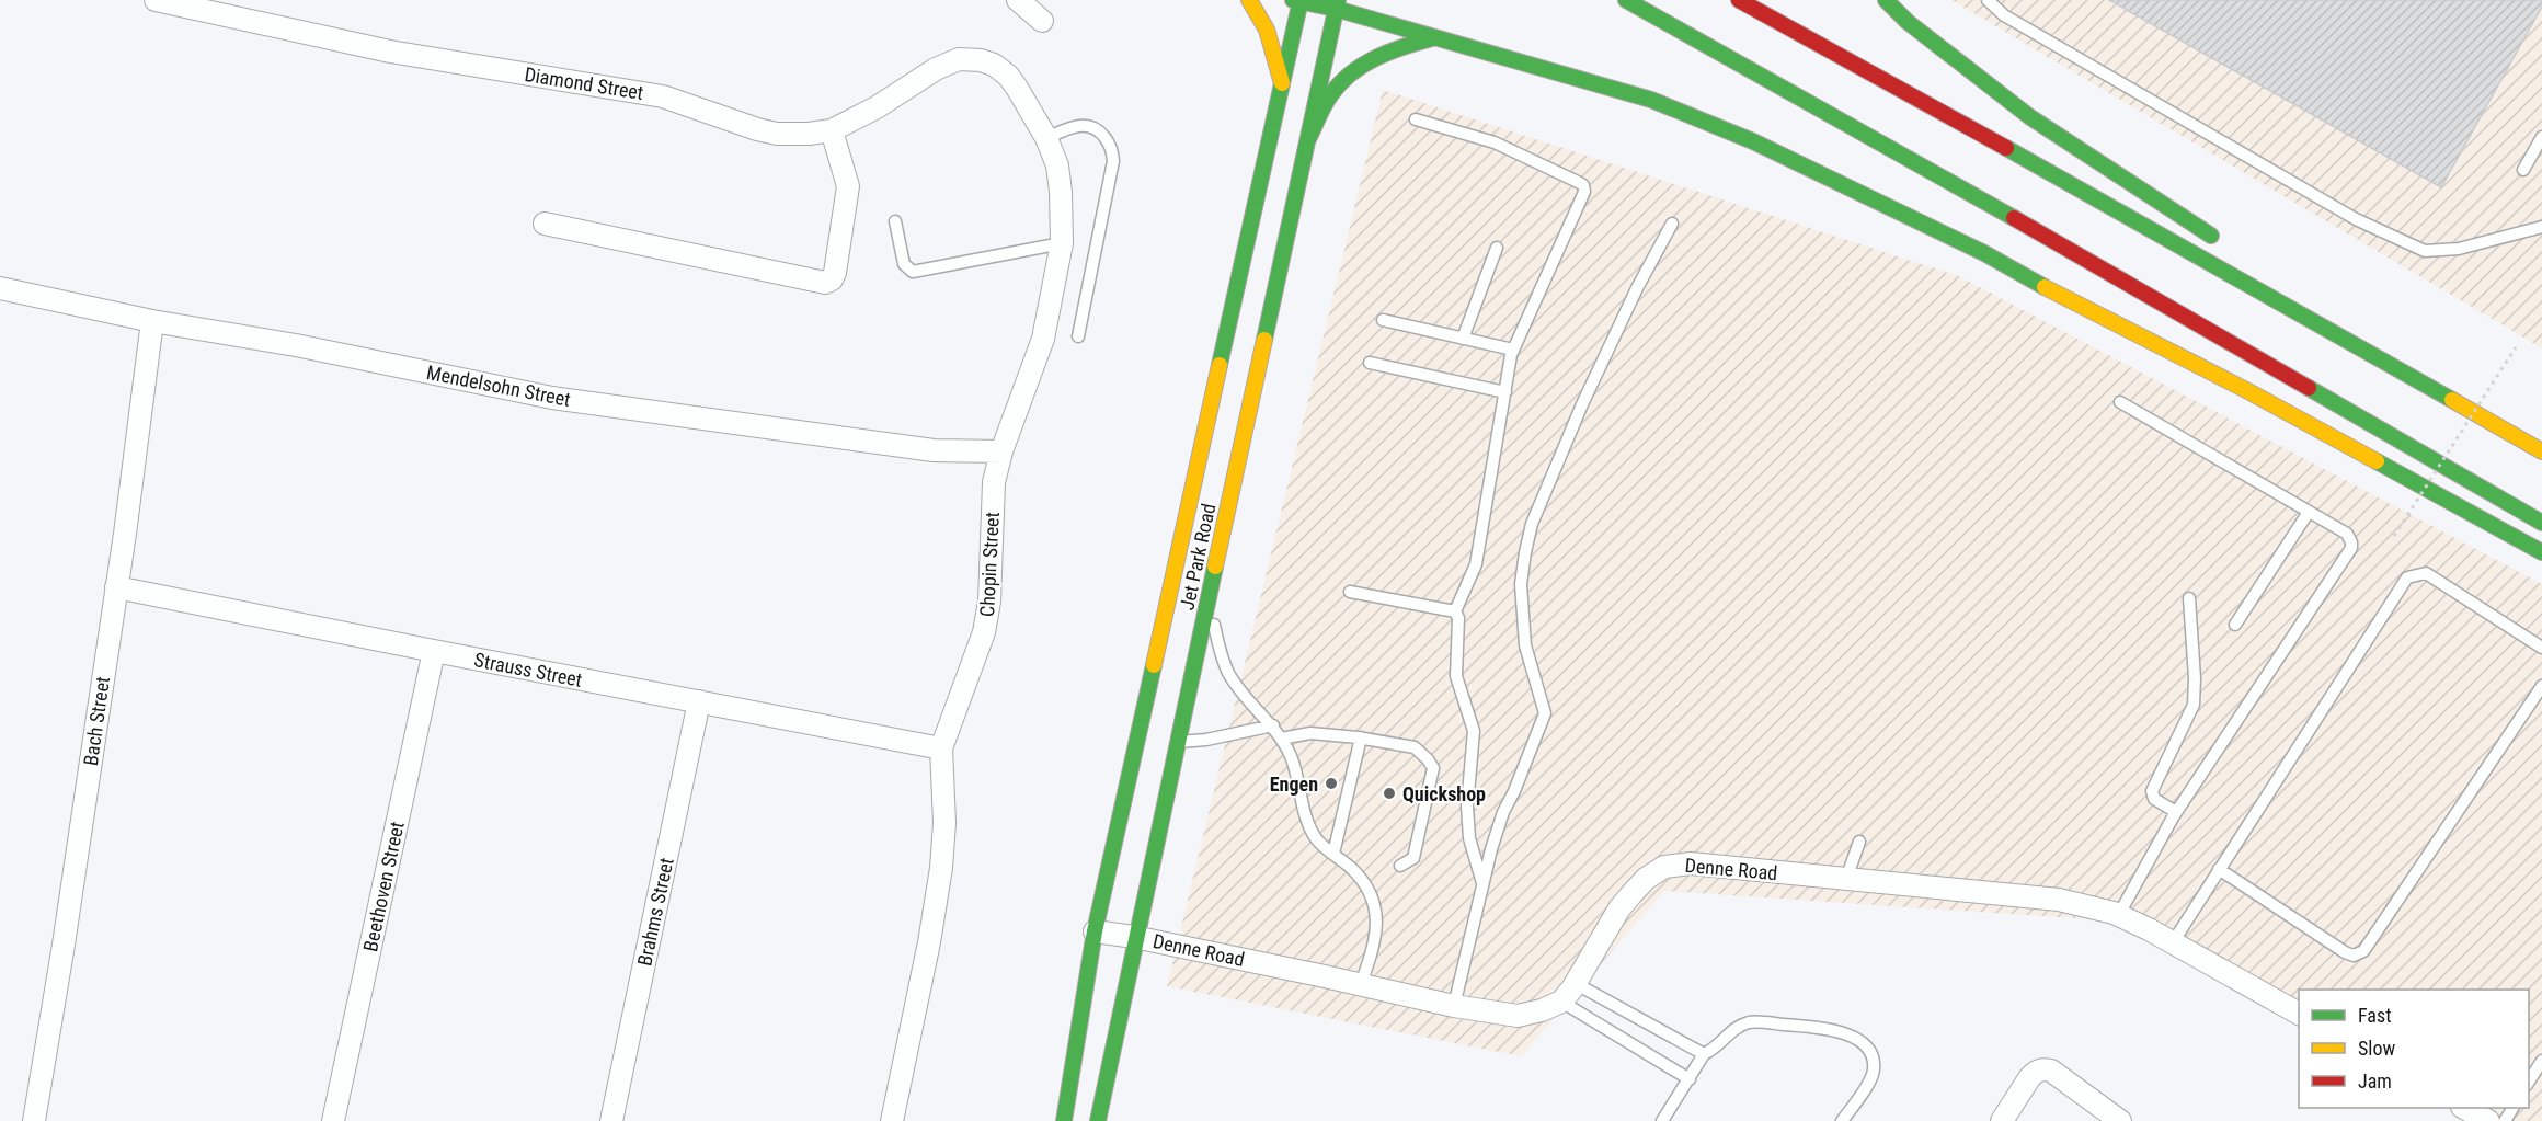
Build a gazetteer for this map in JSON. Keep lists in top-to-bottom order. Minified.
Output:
{"streets":{"main road":["Jet Park Road"],"street":["Diamond Street","Mendelsohn Street","Chopin Street","Strauss Street","Bach Street","Denne Road","Beethoven Street","Brahms Street"]},"crossings":[["Diamond Street","Chopin Street"],["Mendelsohn Street","Chopin Street"],["Mendelsohn Street","Bach Street"],["Jet Park Road","Denne Road"],["Chopin Street","Strauss Street"],["Strauss Street","Bach Street"],["Strauss Street","Beethoven Street"],["Strauss Street","Brahms Street"]],"places":["Engen","Quickshop"],"legend":["Fast","Slow","Jam"]}
